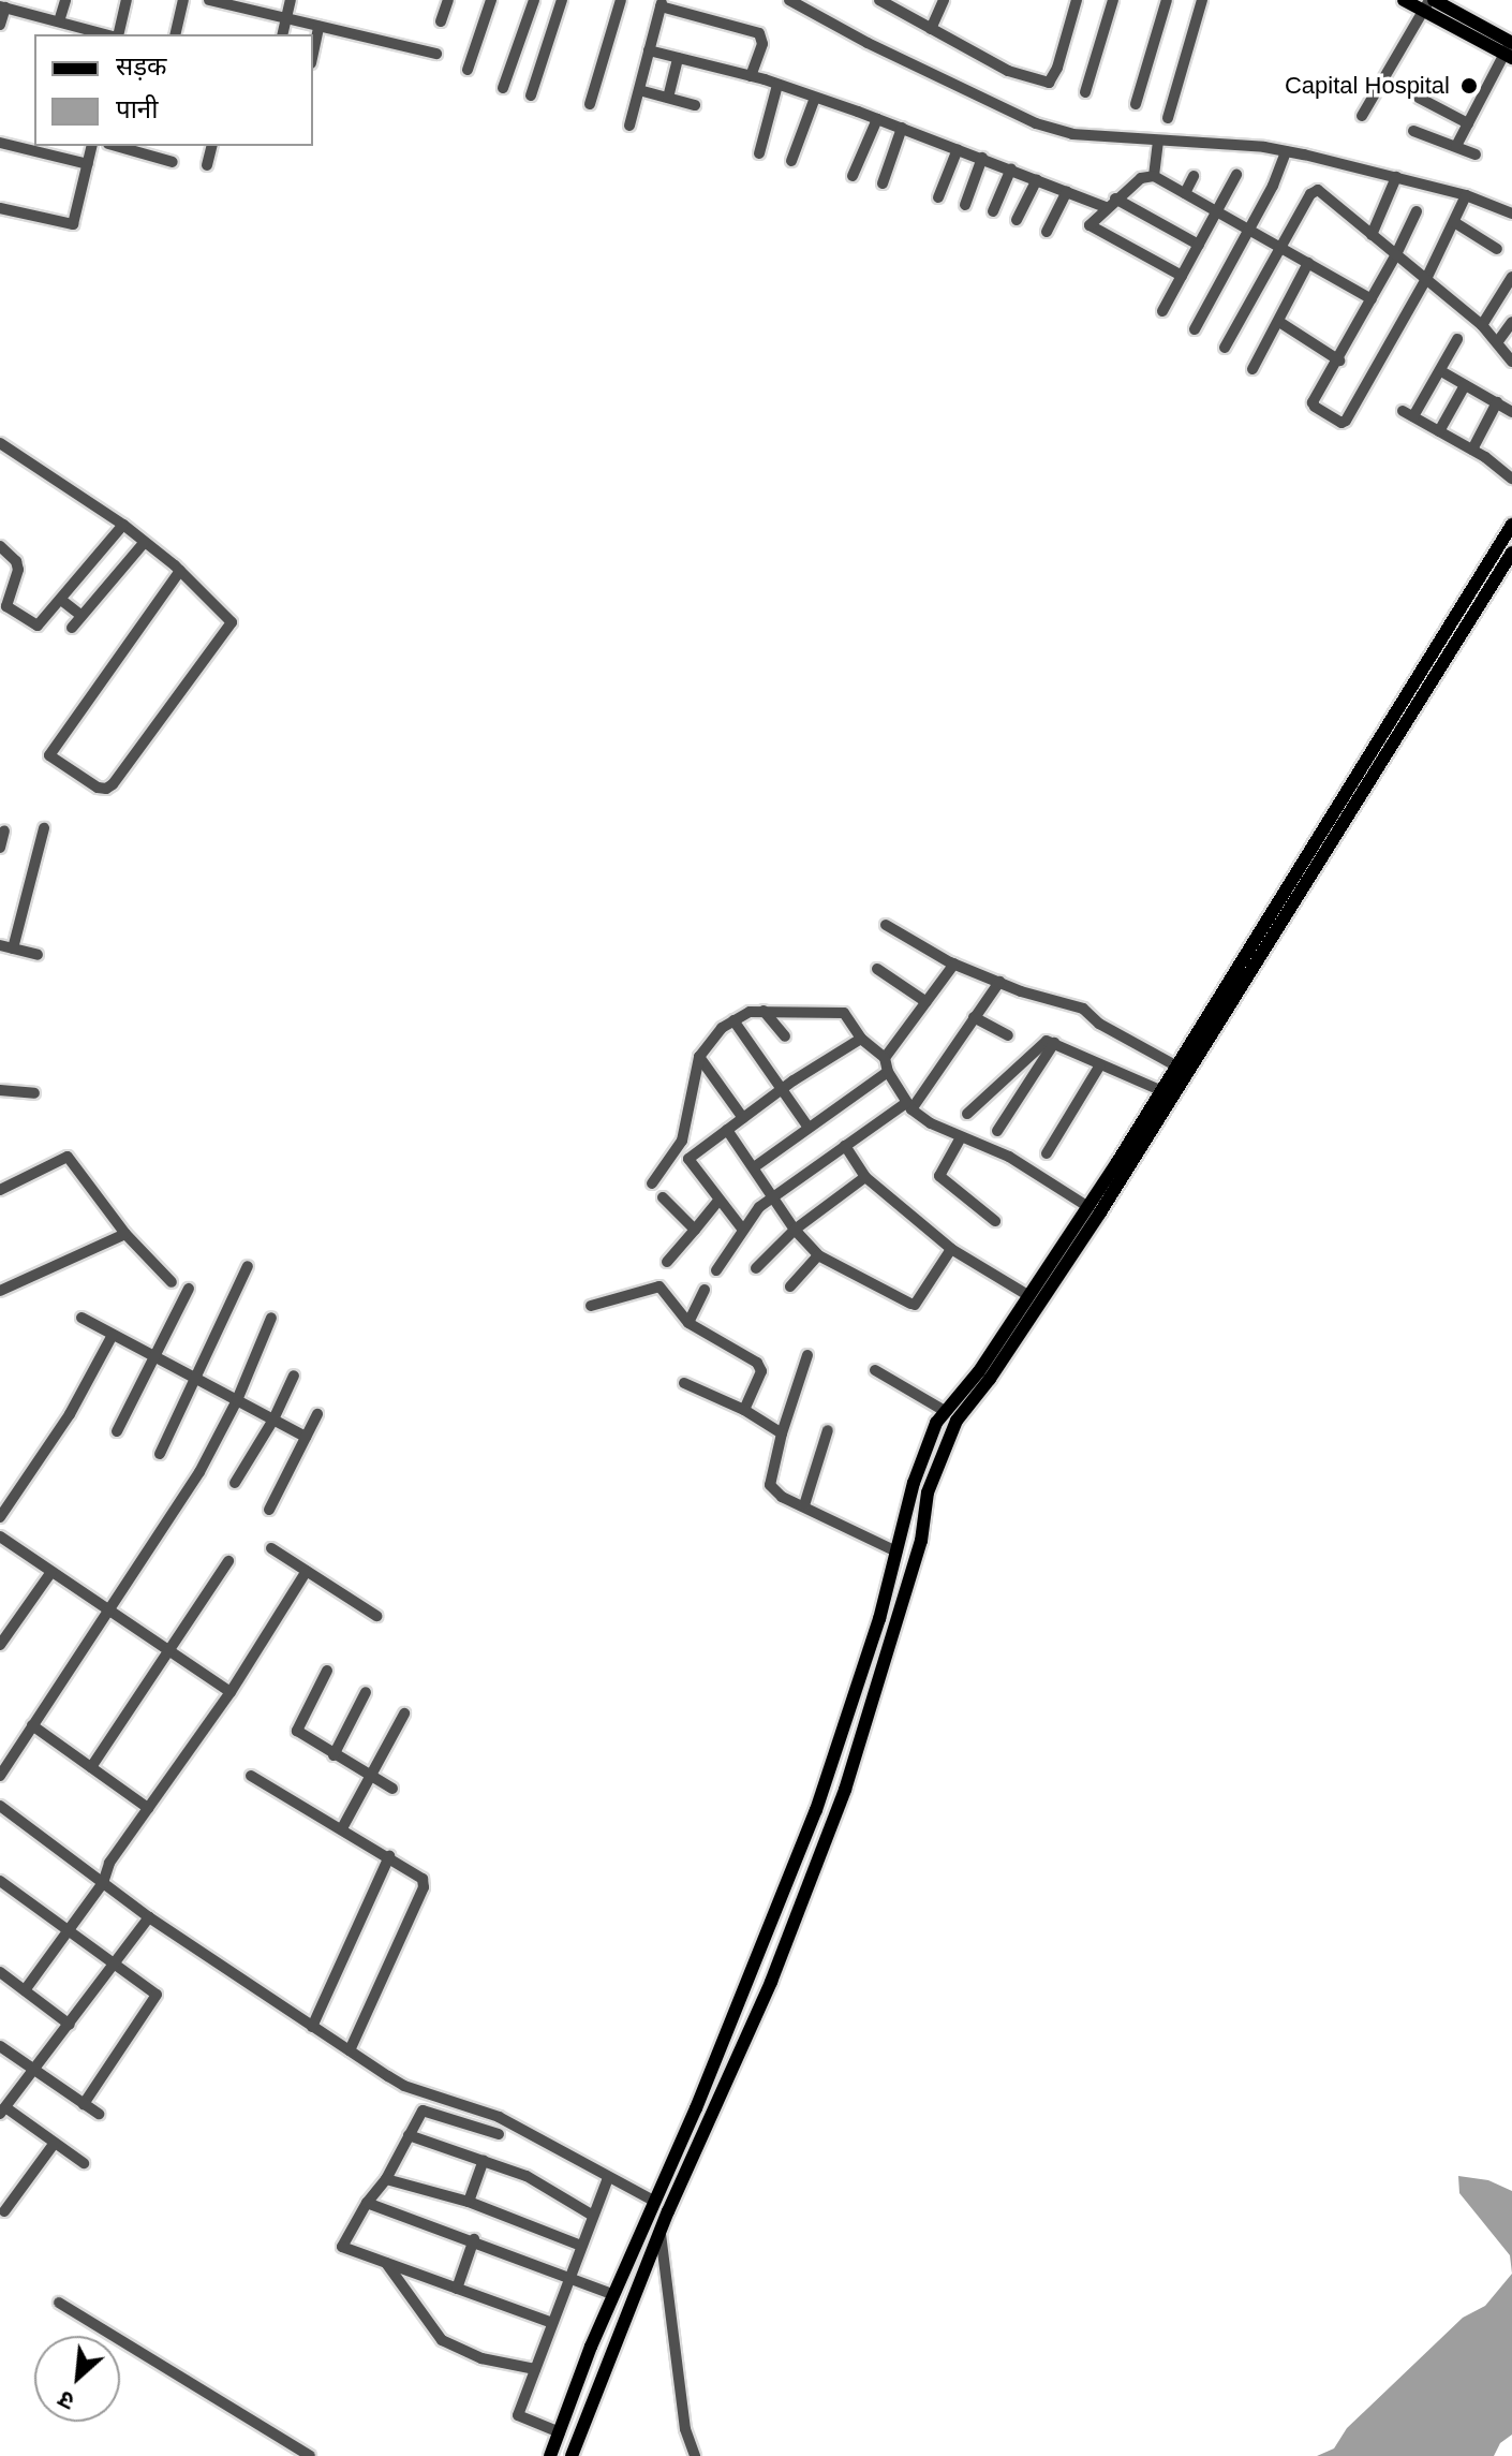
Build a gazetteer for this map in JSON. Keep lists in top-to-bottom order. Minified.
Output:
{"places":["Capital Hospital"],"legend":["सड़क","पानी"],"north":"bottom left"}
